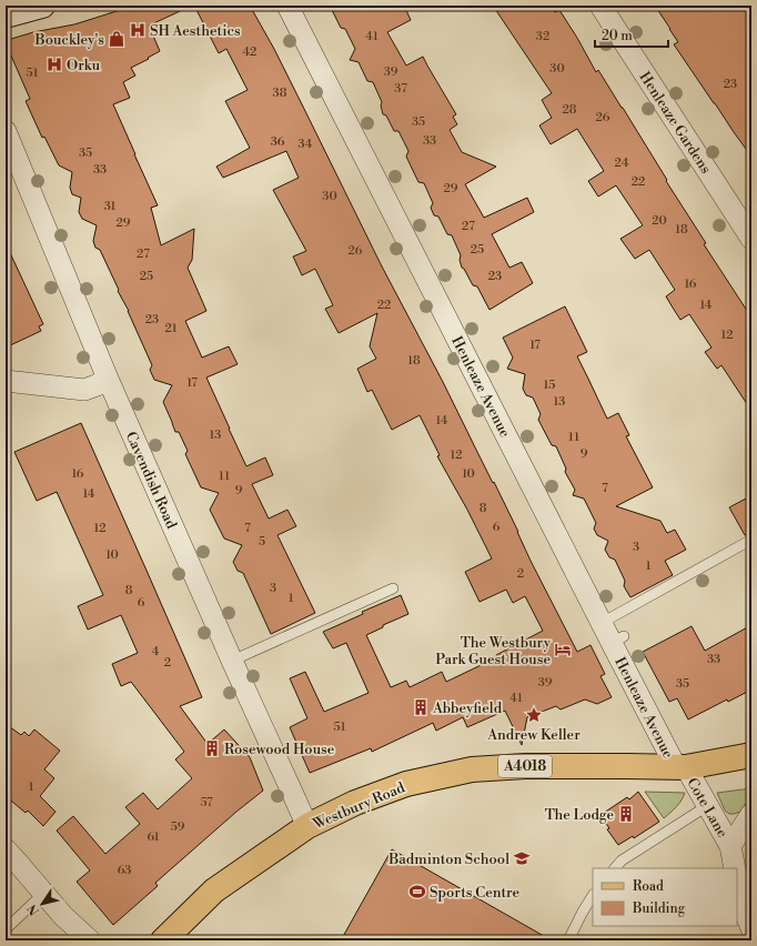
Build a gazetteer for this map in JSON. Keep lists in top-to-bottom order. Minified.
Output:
{"streets":{"main road":["A4018","Westbury Road"],"street":["Henleaze Gardens","Henleaze Avenue","Cavendish Road","Cote Lane"]},"crossings":[["Henleaze Avenue","Westbury Road"],["Henleaze Avenue","Cote Lane"],["Cavendish Road","Westbury Road"],["Westbury Road","Cote Lane"]],"places":{"hospital":["SH Aesthetics","Orku"],"shop":["Bouckley's"],"hotel":["The Westbury Park Guest House"],"building":["Abbeyfield","Rosewood House","The Lodge"],"place":["Andrew Keller"],"school or university":["Badminton School"],"sports":["Sports Centre"]},"house_numbers":["41","32","42","30","39","51","23","37","38","28","26","35","33","36","34","35","24","33","22","29","30","31","20","29","27","18","25","26","27","25","23","16","22","14","23","21","12","17","18","17","15","13","14","13","11","9","12","16","10","11","7","9","14","8","6","12","7","5","3","10","1","2","3","8","1","6","4","33","2","39","35","41","51","1","57","59","61","63"],"legend":["Road","Building"],"scale_bar":"20 m","north":"bottom left"}
